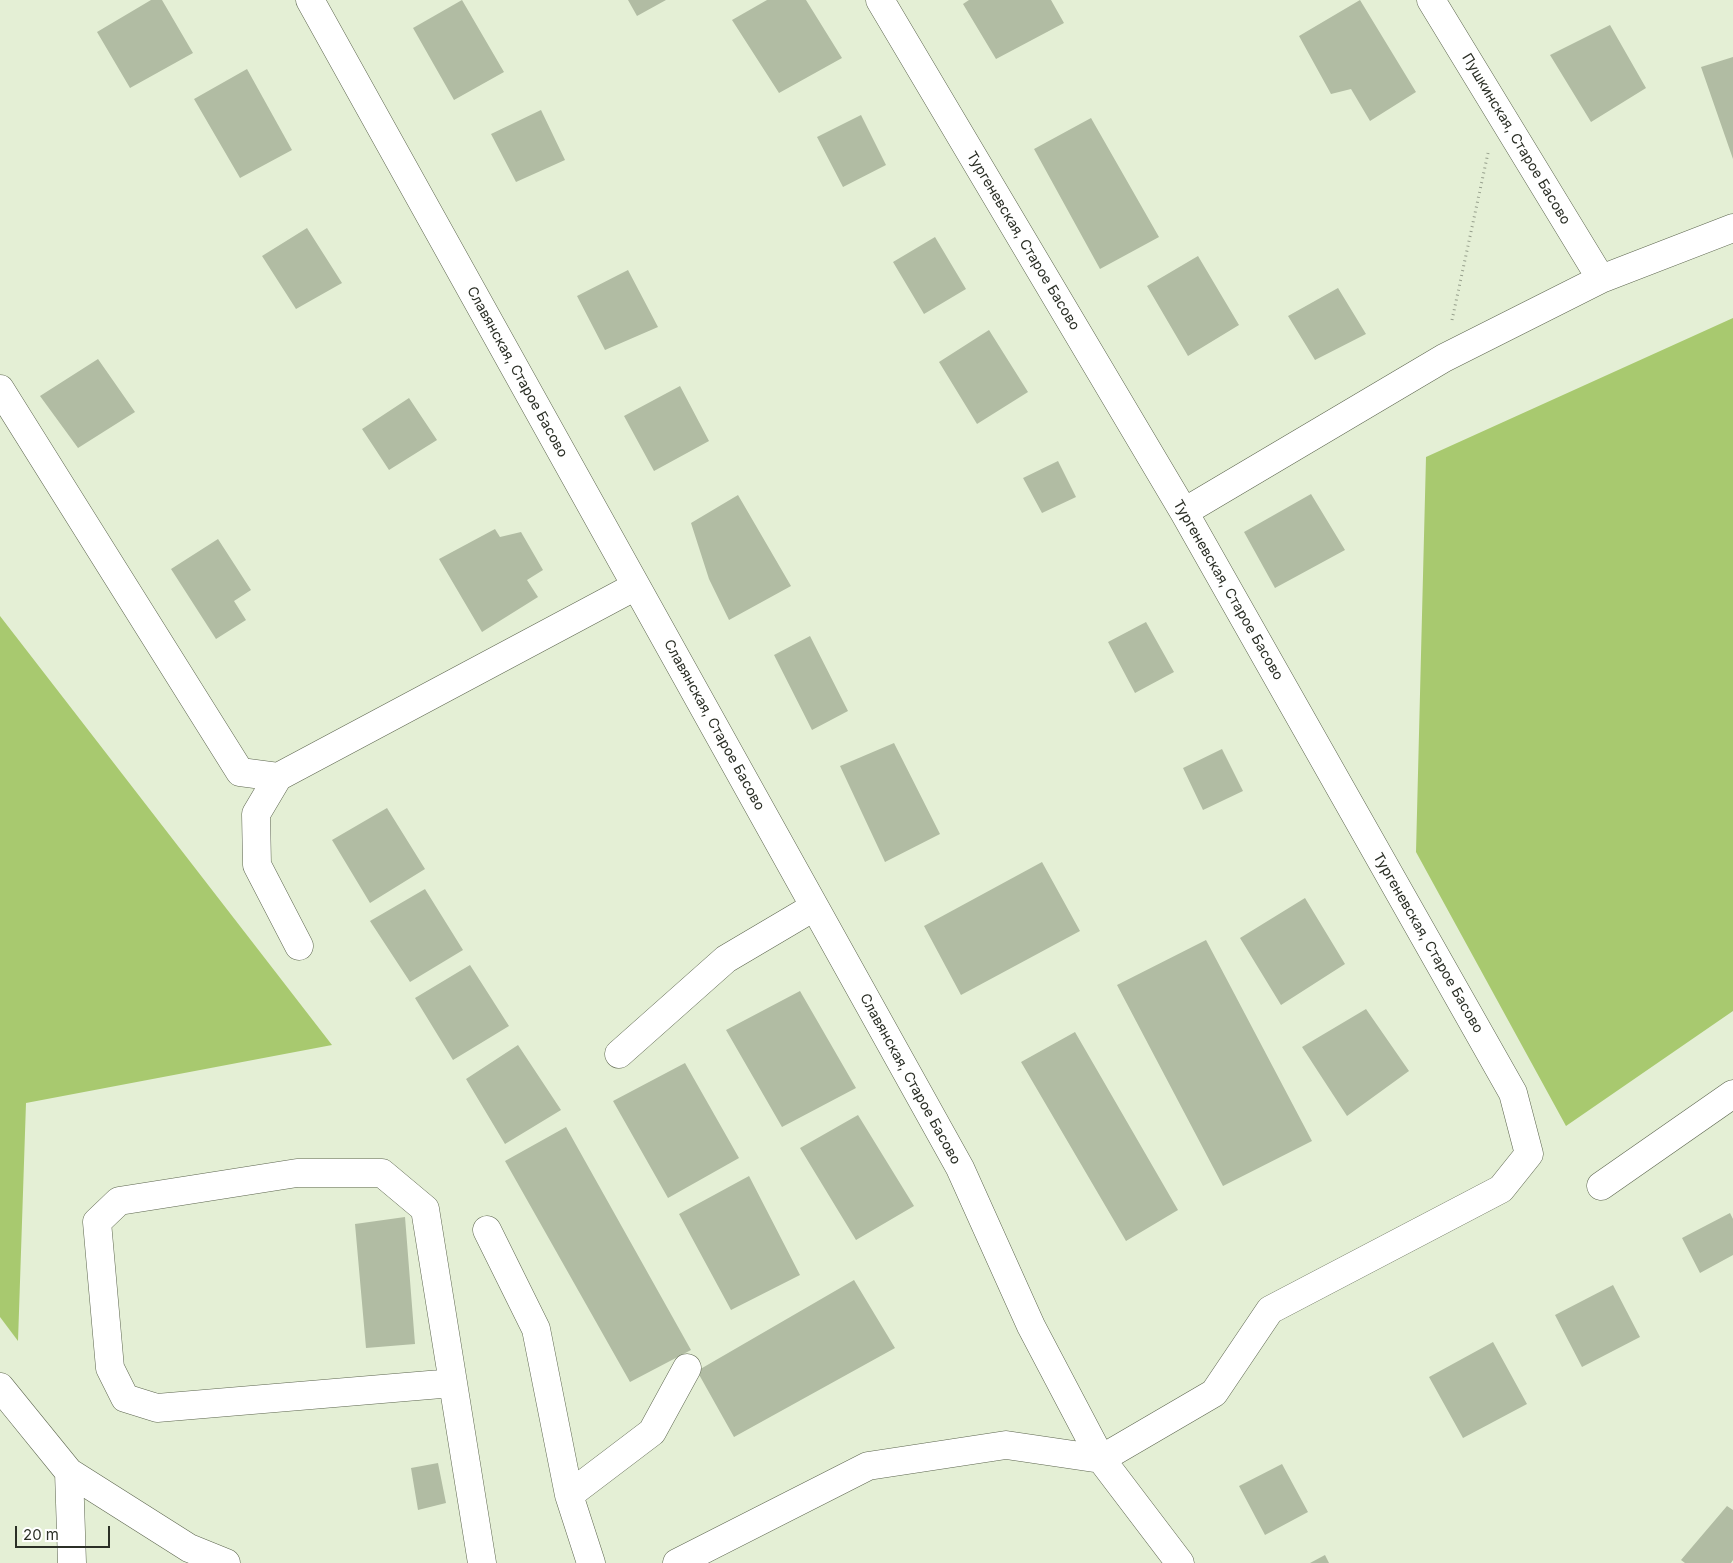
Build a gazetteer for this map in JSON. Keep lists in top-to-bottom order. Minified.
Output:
{"streets":{"street":["Пушкинская, Старое Басово","Тургеневская, Старое Басово","Славянская, Старое Басово"]},"crossings":[["Тургеневская, Старое Басово","Славянская, Старое Басово"]],"scale_bar":"20 m"}
